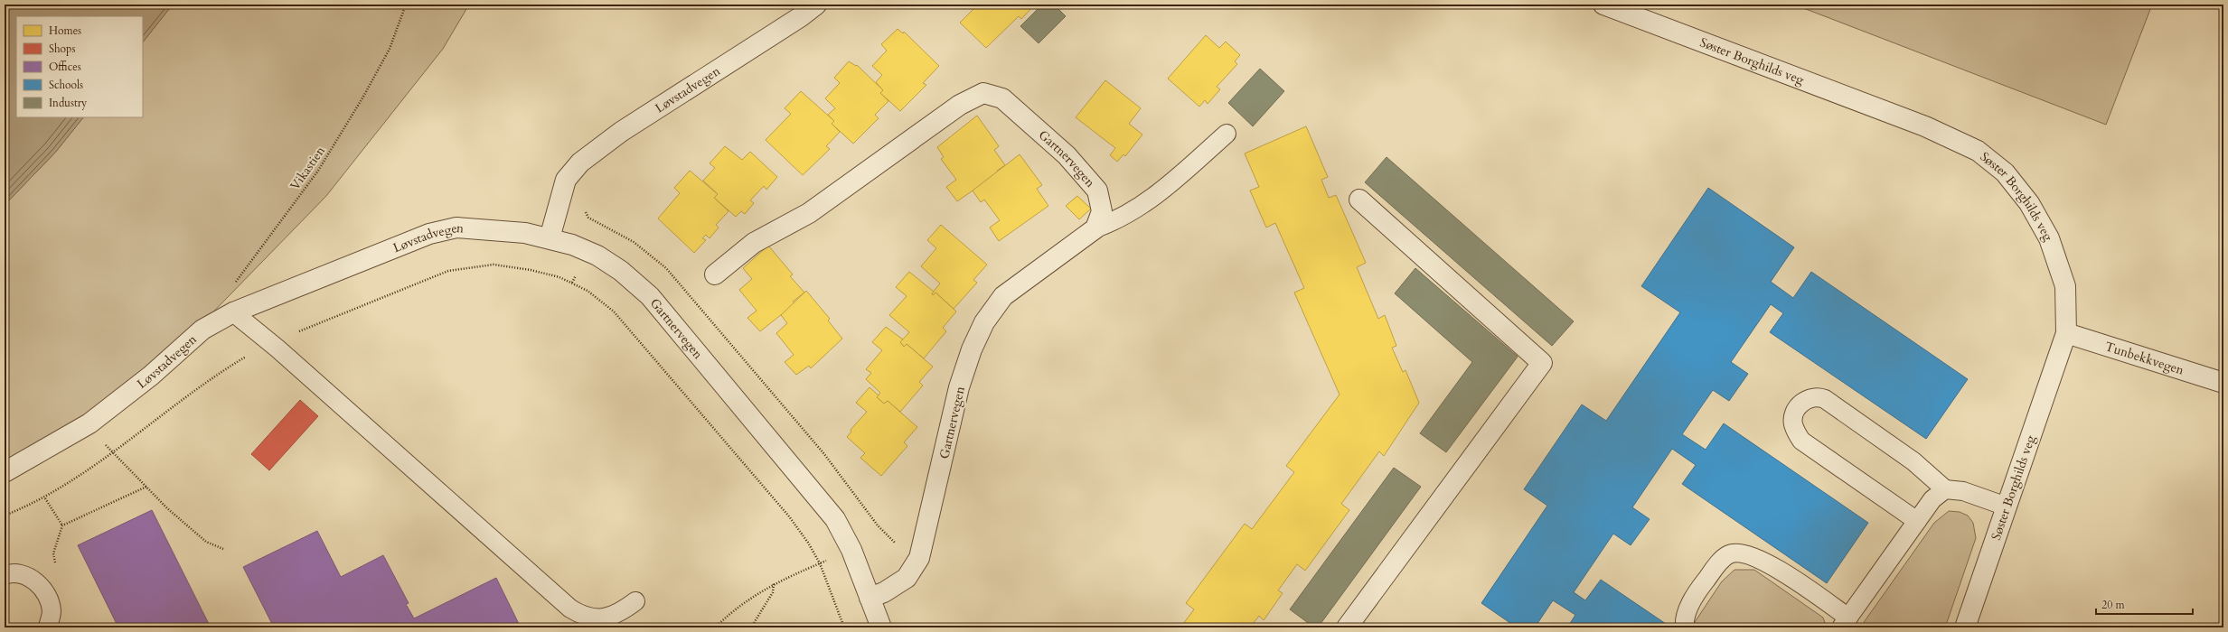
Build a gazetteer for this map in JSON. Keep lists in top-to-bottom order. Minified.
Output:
{"streets":{"street":["Søster Borghilds veg","Løvstadvegen","Gartnervegen","Tunbekkvegen"],"path":["Vikastien"]},"crossings":[["Søster Borghilds veg","Tunbekkvegen"],["Løvstadvegen","Gartnervegen"]],"legend":["Homes","Shops","Offices","Schools","Industry"],"scale_bar":"20 m"}
